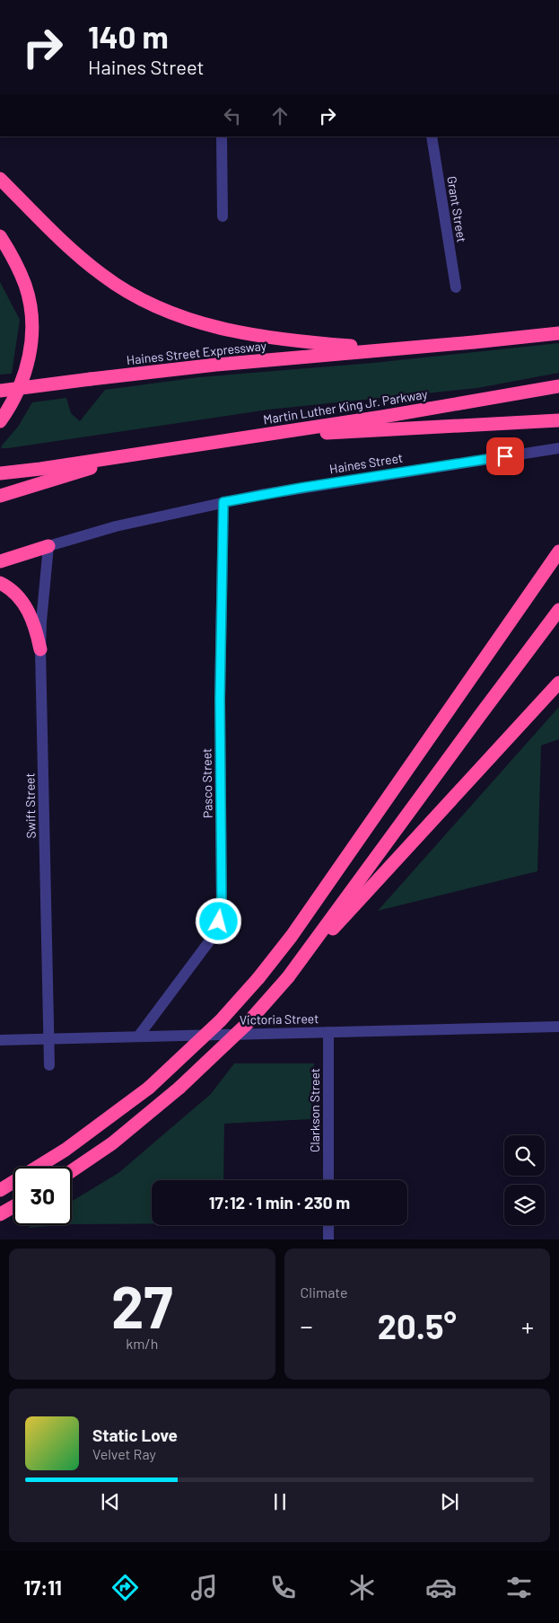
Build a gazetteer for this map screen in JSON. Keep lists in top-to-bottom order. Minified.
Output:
{"streets":{"highway":["Haines Street Expressway","Martin Luther King Jr. Parkway"],"street":["Grant Street","Haines Street","Pasco Street","Swift Street","Victoria Street","Clarkson Street"]},"crossings":[["Haines Street","Pasco Street"],["Haines Street","Swift Street"],["Pasco Street","Victoria Street"],["Swift Street","Victoria Street"],["Victoria Street","Clarkson Street"]],"page":{"turn":["140 m","Haines Street"],"limit":"30","trip":"17:12 · 1 min · 230 m","tile":[["27","km/h"],"Climate"],"heat":["−","20.5°","+"],"song":["Static Love","Velvet Ray"],"tabs":"17:11"}}
